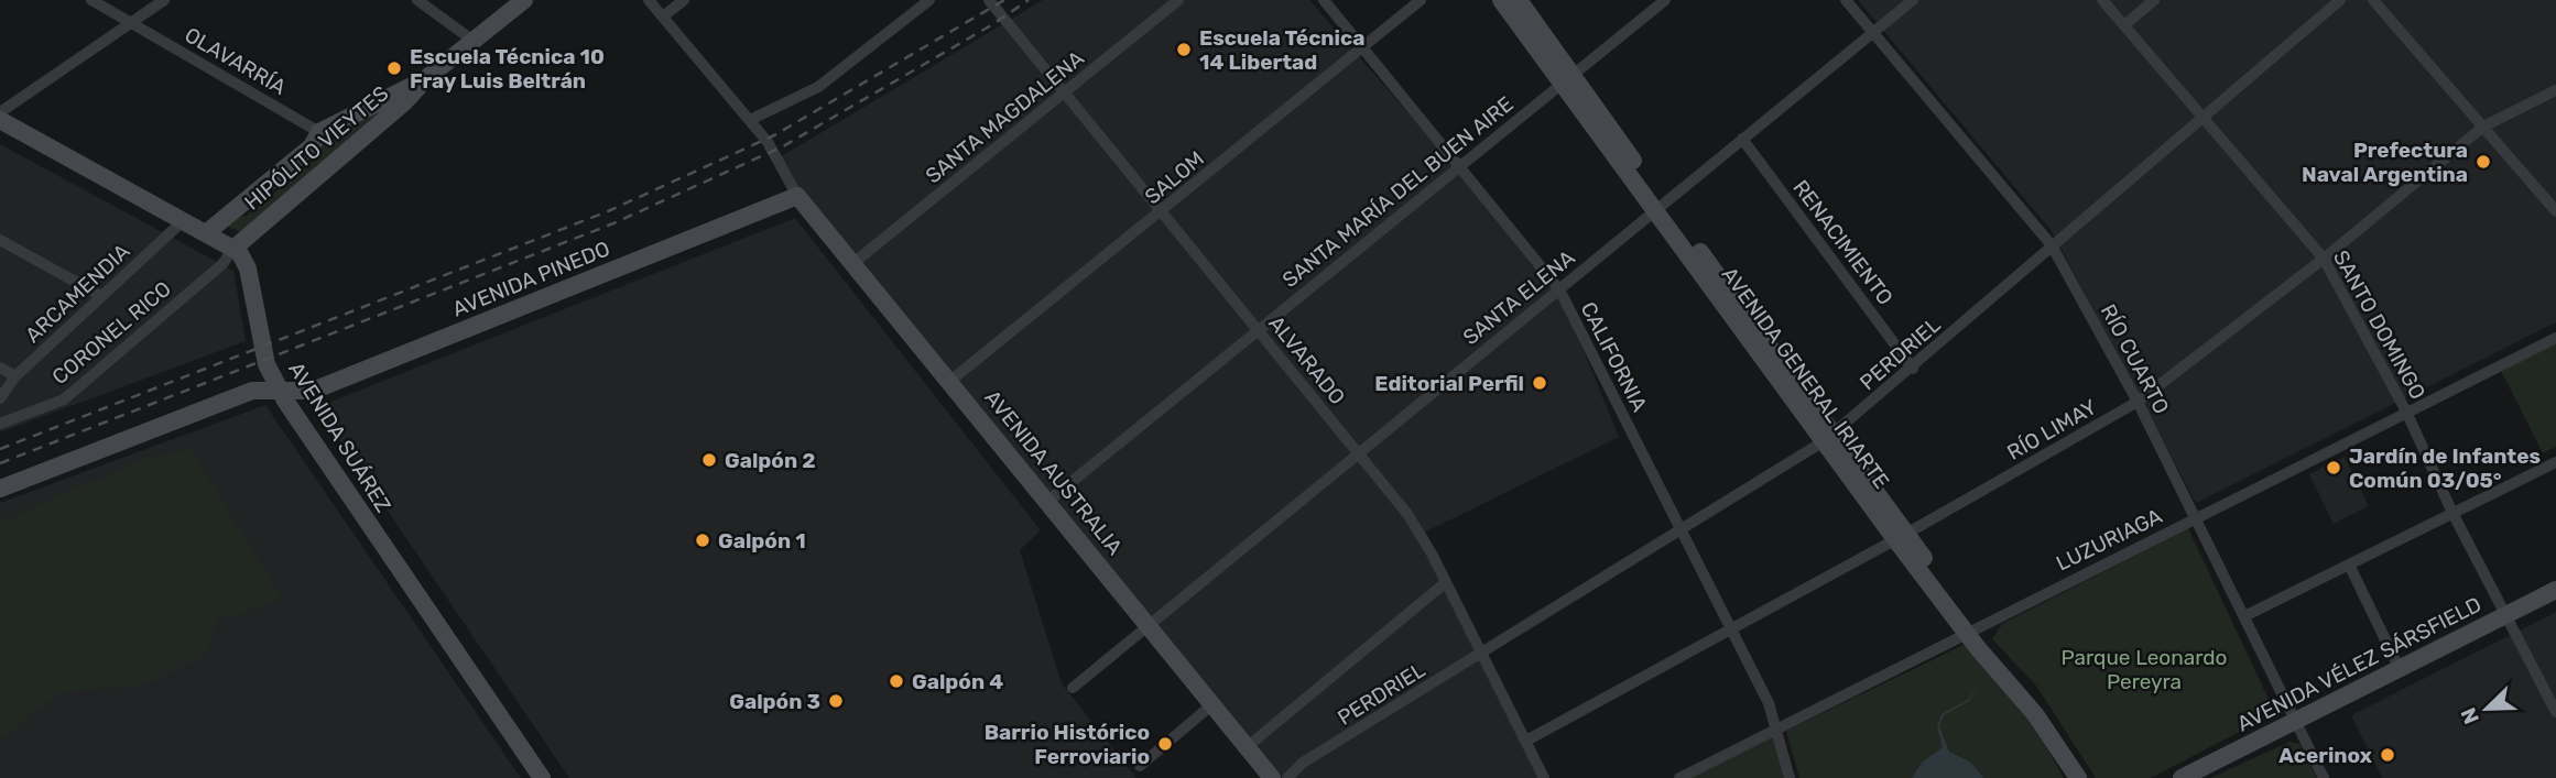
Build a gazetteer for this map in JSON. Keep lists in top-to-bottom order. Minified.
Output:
{"streets":{"main road":["HIPÓLITO VIEYTES","AVENIDA PINEDO","AVENIDA GENERAL IRIARTE","AVENIDA SUÁREZ","AVENIDA AUSTRALIA","AVENIDA VÉLEZ SÁRSFIELD"],"street":["OLAVARRÍA","SANTA MAGDALENA","SALOM","SANTA MARÍA DEL BUEN AIRE","RENACIMIENTO","ARCAMENDIA","SANTA ELENA","SANTO DOMINGO","CORONEL RICO","PERDRIEL","CALIFORNIA","RÍO CUARTO","ALVARADO","RÍO LIMAY","LUZURIAGA"]},"crossings":[["OLAVARRÍA","HIPÓLITO VIEYTES"],["SANTA MAGDALENA","ALVARADO"],["SANTA MAGDALENA","AVENIDA AUSTRALIA"],["HIPÓLITO VIEYTES","CORONEL RICO"],["HIPÓLITO VIEYTES","AVENIDA SUÁREZ"],["SALOM","CALIFORNIA"],["SALOM","ALVARADO"],["SALOM","AVENIDA AUSTRALIA"],["SANTA MARÍA DEL BUEN AIRE","CALIFORNIA"],["SANTA MARÍA DEL BUEN AIRE","ALVARADO"],["SANTA MARÍA DEL BUEN AIRE","AVENIDA GENERAL IRIARTE"],["SANTA MARÍA DEL BUEN AIRE","AVENIDA AUSTRALIA"],["RENACIMIENTO","SANTA ELENA"],["RENACIMIENTO","PERDRIEL"],["AVENIDA PINEDO","AVENIDA SUÁREZ"],["AVENIDA PINEDO","AVENIDA AUSTRALIA"],["SANTA ELENA","CALIFORNIA"],["SANTA ELENA","RÍO CUARTO"],["SANTA ELENA","ALVARADO"],["SANTA ELENA","AVENIDA GENERAL IRIARTE"],["SANTA ELENA","AVENIDA AUSTRALIA"],["SANTO DOMINGO","PERDRIEL"],["SANTO DOMINGO","RÍO LIMAY"],["SANTO DOMINGO","LUZURIAGA"],["SANTO DOMINGO","AVENIDA VÉLEZ SÁRSFIELD"],["CORONEL RICO","AVENIDA SUÁREZ"],["PERDRIEL","CALIFORNIA"],["PERDRIEL","RÍO CUARTO"],["PERDRIEL","ALVARADO"],["PERDRIEL","AVENIDA GENERAL IRIARTE"],["CALIFORNIA","RÍO LIMAY"],["CALIFORNIA","LUZURIAGA"],["RÍO CUARTO","RÍO LIMAY"],["RÍO CUARTO","LUZURIAGA"],["RÍO CUARTO","AVENIDA VÉLEZ SÁRSFIELD"],["ALVARADO","RÍO LIMAY"],["AVENIDA GENERAL IRIARTE","RÍO LIMAY"],["AVENIDA GENERAL IRIARTE","LUZURIAGA"]],"parks":["Parque Leonardo Pereyra"],"places":["Escuela Técnica 14 Libertad","Escuela Técnica 10 Fray Luis Beltrán","Prefectura Naval Argentina","Editorial Perfil","Galpón 2","Jardín de Infantes Común 03/05°","Galpón 1","Galpón 4","Galpón 3","Barrio Histórico Ferroviario","Acerinox"],"north":"bottom left"}
